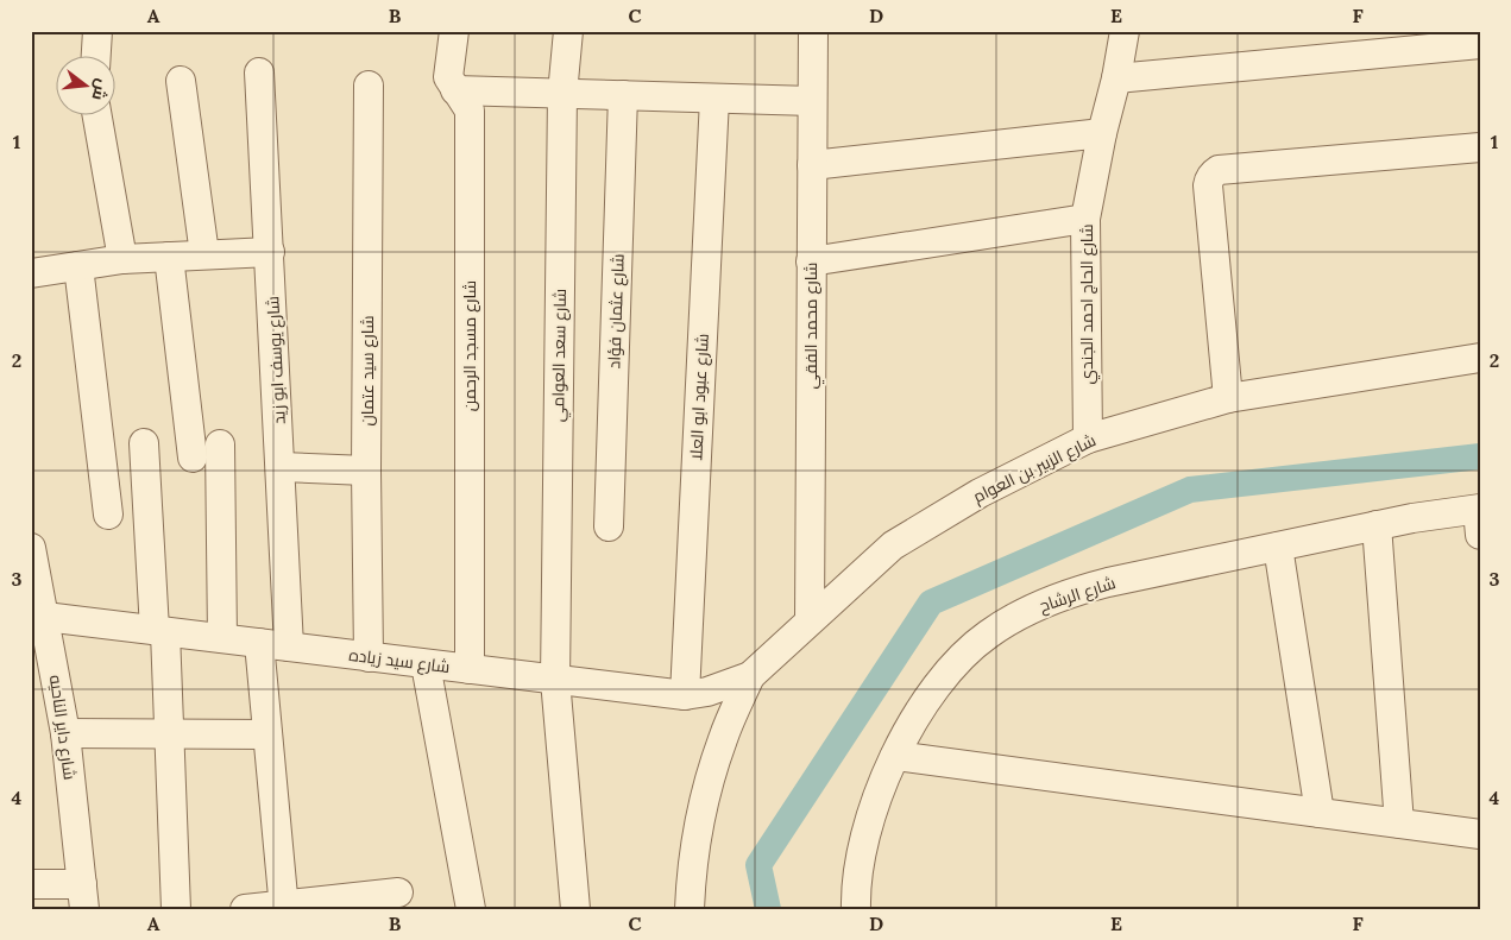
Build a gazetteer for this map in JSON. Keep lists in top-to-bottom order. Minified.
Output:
{"streets":{"street":["شارع الحاج احمد الجندي","شارع عثمان فؤاد","شارع محمد الفقي","شارع مسجد الرحمن","شارع سعد العوامي","شارع يوسف ابو زيد","شارع سيد عتمان","شارع عبود ابو العلا","شارع الزبير بن العوام","شارع الرشاح","شارع سيد زياده","شارع داير الناحيه"]},"crossings":[["شارع الحاج احمد الجندي","شارع الزبير بن العوام"],["شارع محمد الفقي","شارع الزبير بن العوام"],["شارع مسجد الرحمن","شارع سيد زياده"],["شارع سعد العوامي","شارع سيد زياده"],["شارع يوسف ابو زيد","شارع سيد زياده"],["شارع سيد عتمان","شارع سيد زياده"],["شارع عبود ابو العلا","شارع سيد زياده"],["شارع الزبير بن العوام","شارع سيد زياده"],["شارع سيد زياده","شارع داير الناحيه"]],"north":"right","grid":{"columns":["A","B","C","D","E","F"],"rows":["1","2","3","4"]}}
